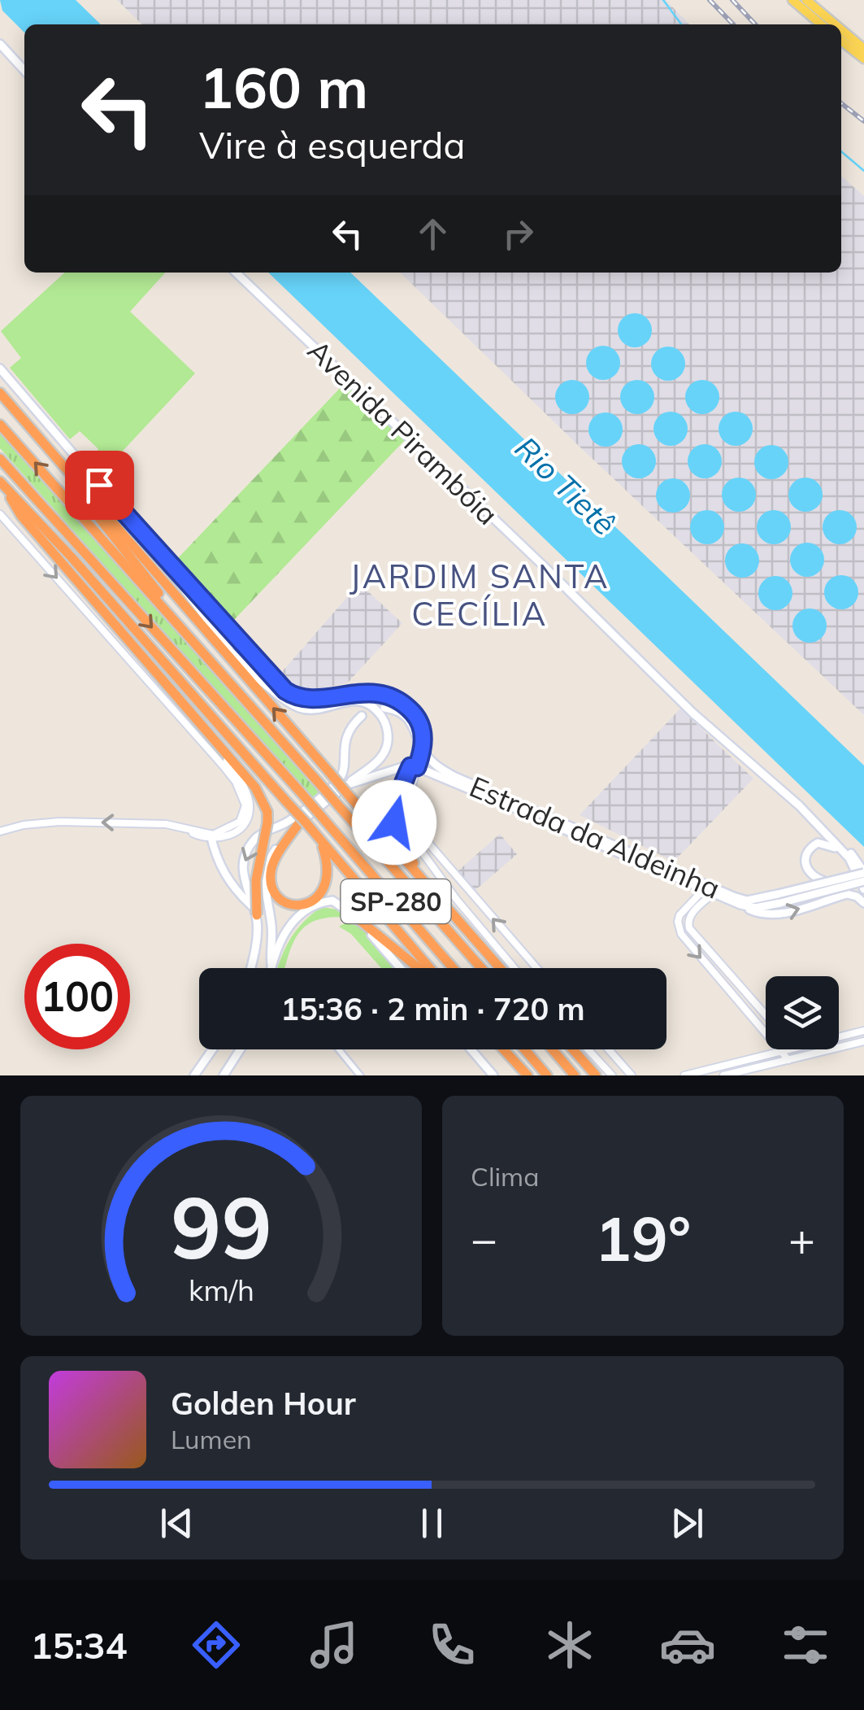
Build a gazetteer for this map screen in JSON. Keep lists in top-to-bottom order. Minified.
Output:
{"streets":{"highway":["SP-280"],"main road":["Avenida Pirambóia","Estrada da Aldeinha"]},"districts":["JARDIM SANTA CECÍLIA"],"water":["Rio Tietê"],"page":{"turn":["160 m","Vire à esquerda"],"limit":"100","trip":"15:36 · 2 min · 720 m","tile":"Clima","heat":["−","19°","+"],"song":["Golden Hour","Lumen"],"tabs":"15:34","gauge":["99","km/h"]}}
